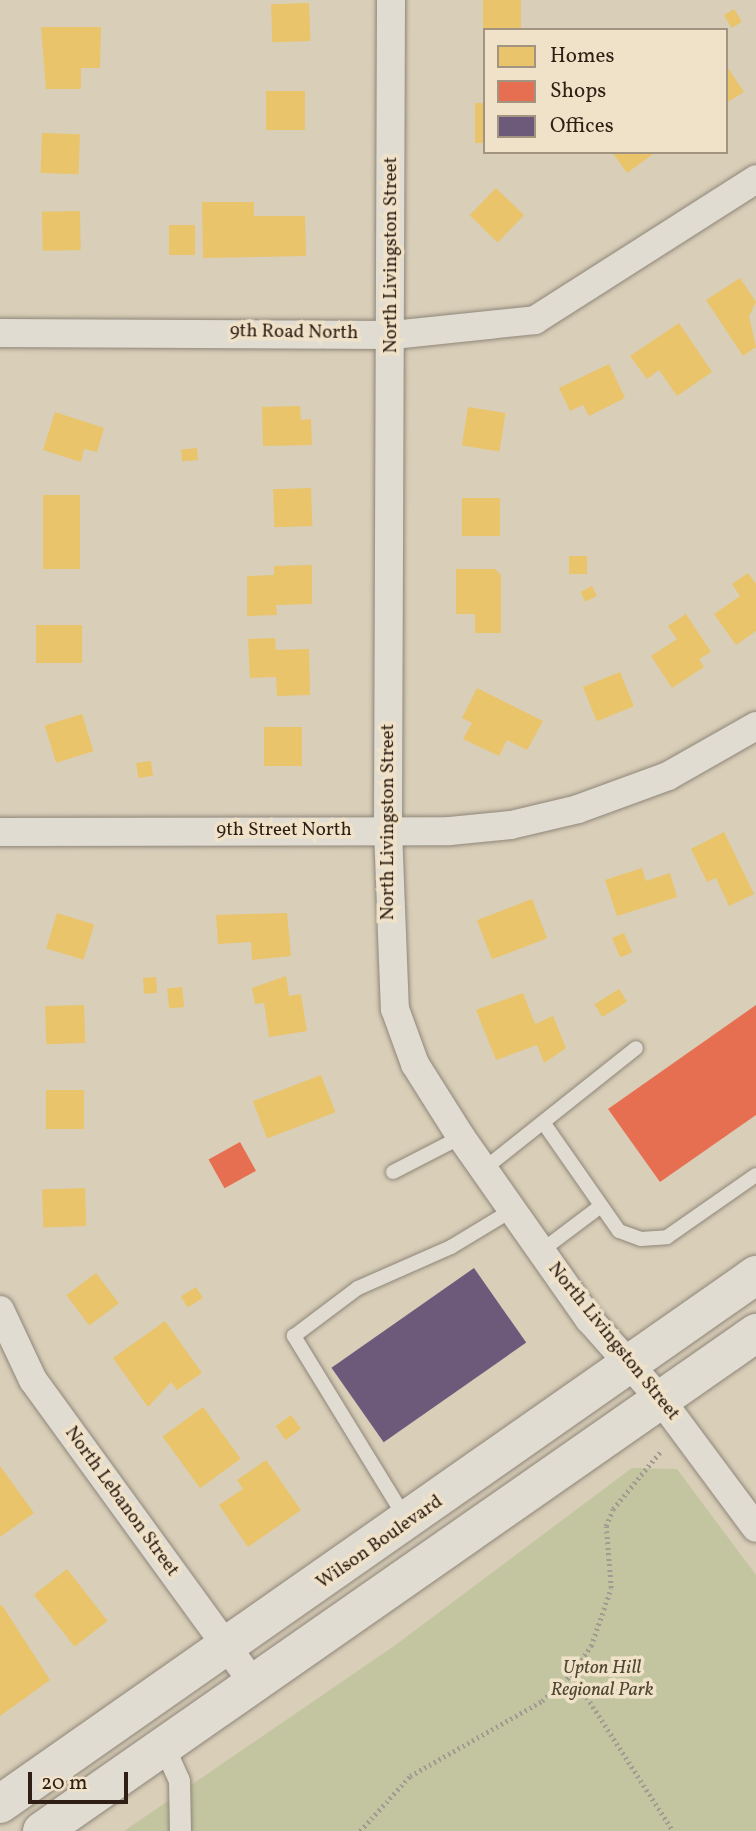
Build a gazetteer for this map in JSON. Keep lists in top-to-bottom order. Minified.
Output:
{"streets":{"main road":["Wilson Boulevard"],"street":["North Livingston Street","9th Road North","9th Street North","North Lebanon Street"]},"crossings":[["North Livingston Street","9th Road North"],["North Livingston Street","9th Street North"],["North Livingston Street","Wilson Boulevard"],["North Lebanon Street","Wilson Boulevard"]],"parks":["Upton Hill Regional Park"],"legend":["Homes","Shops","Offices"],"scale_bar":"20 m"}
